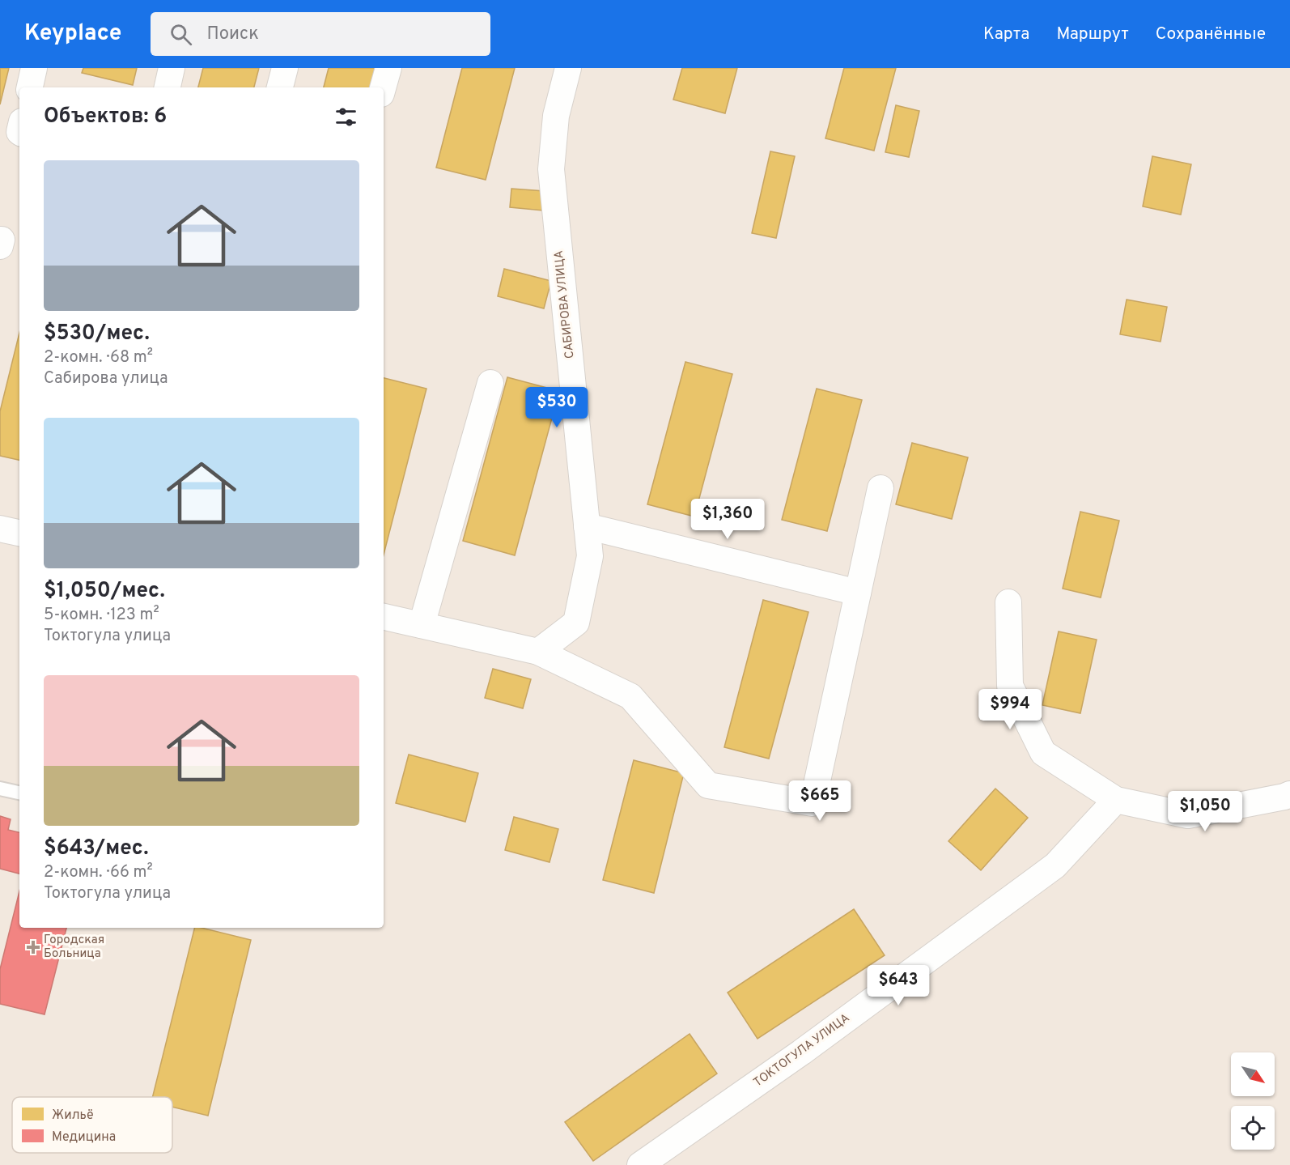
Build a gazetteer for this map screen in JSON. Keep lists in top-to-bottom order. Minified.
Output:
{"streets":{"street":["САБИРОВА УЛИЦА","ТОКТОГУЛА УЛИЦА"]},"places":{"health":["Городская Больница"]},"legend":["Жильё","Медицина"],"north":"bottom right","page":{"header":"Keyplace","search":"Поиск","nav":["Карта","Маршрут","Сохранённые"],"heading":"Объектов: 6","list":[{"name":"$530/мес.","note":"2-комн. · 68 m² · Сабирова улица"},{"name":"$1,050/мес.","note":"5-комн. · 123 m² · Токтогула улица"},{"name":"$643/мес.","note":"2-комн. · 66 m² · Токтогула улица"}],"price":["$530","$1,360","$994","$665","$1,050","$643"]}}
